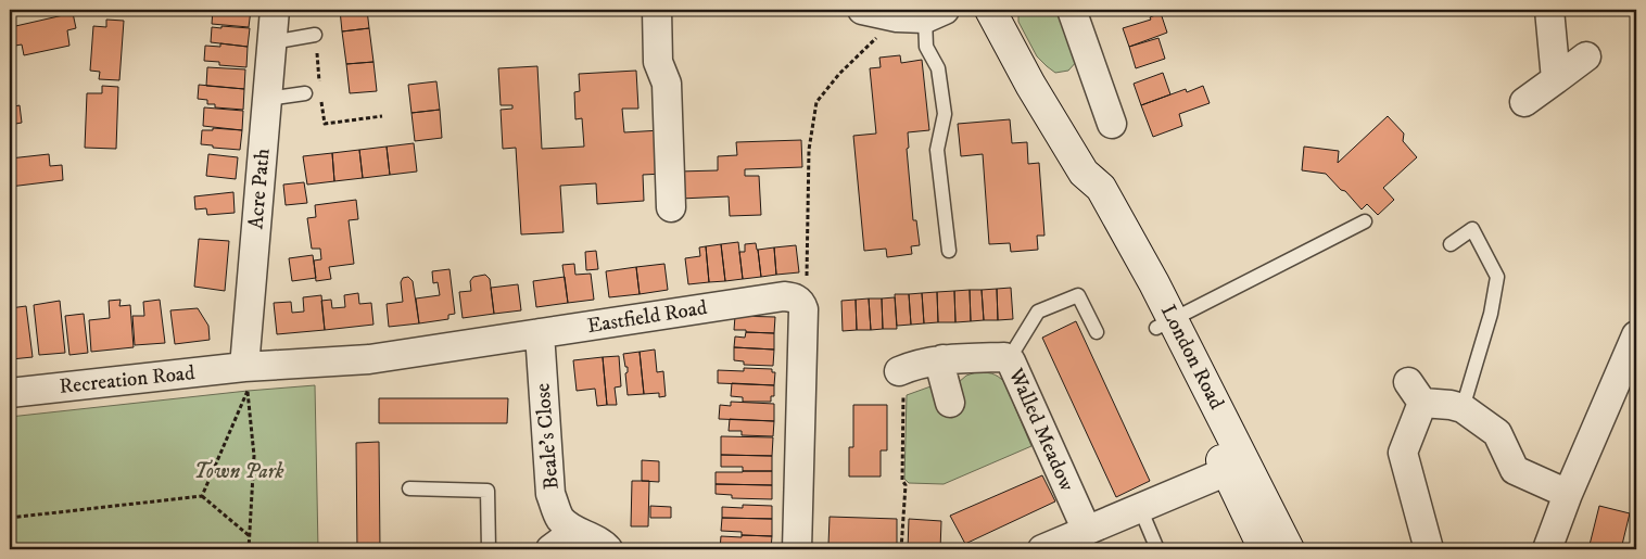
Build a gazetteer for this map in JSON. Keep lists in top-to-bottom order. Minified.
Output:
{"streets":{"street":["Acre Path","Eastfield Road","London Road","Recreation Road","Walled Meadow","Beale's Close"]},"crossings":[["Acre Path","Eastfield Road"],["Acre Path","Recreation Road"],["Eastfield Road","Recreation Road"],["Eastfield Road","Beale's Close"],["London Road","Walled Meadow"]],"parks":["Town Park"]}
